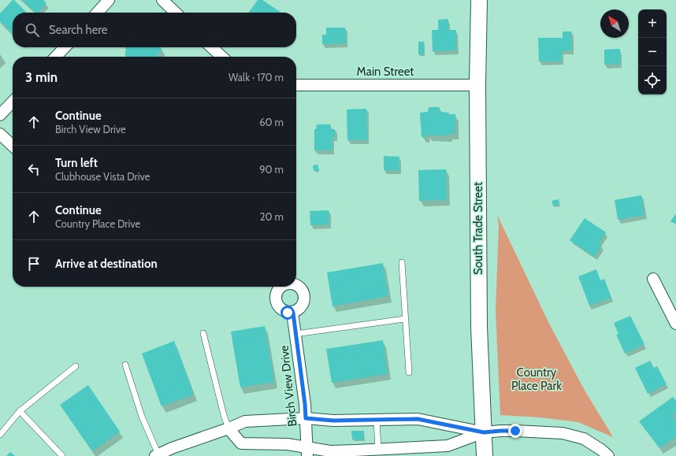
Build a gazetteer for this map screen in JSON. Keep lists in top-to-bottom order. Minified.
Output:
{"streets":{"main road":["South Trade Street"],"street":["Main Street","Birch View Drive"]},"crossings":[["Main Street","South Trade Street"]],"parks":["Country Place Park"],"north":"top left","page":{"map_buttons":["+","−"],"search":"Search here","heading":["3 min","Walk · 170 m"],"list":[["Continue","Birch View Drive","60 m"],["Turn left","Clubhouse Vista Drive","90 m"],["Continue","Country Place Drive","20 m"],"Arrive at destination"]}}
